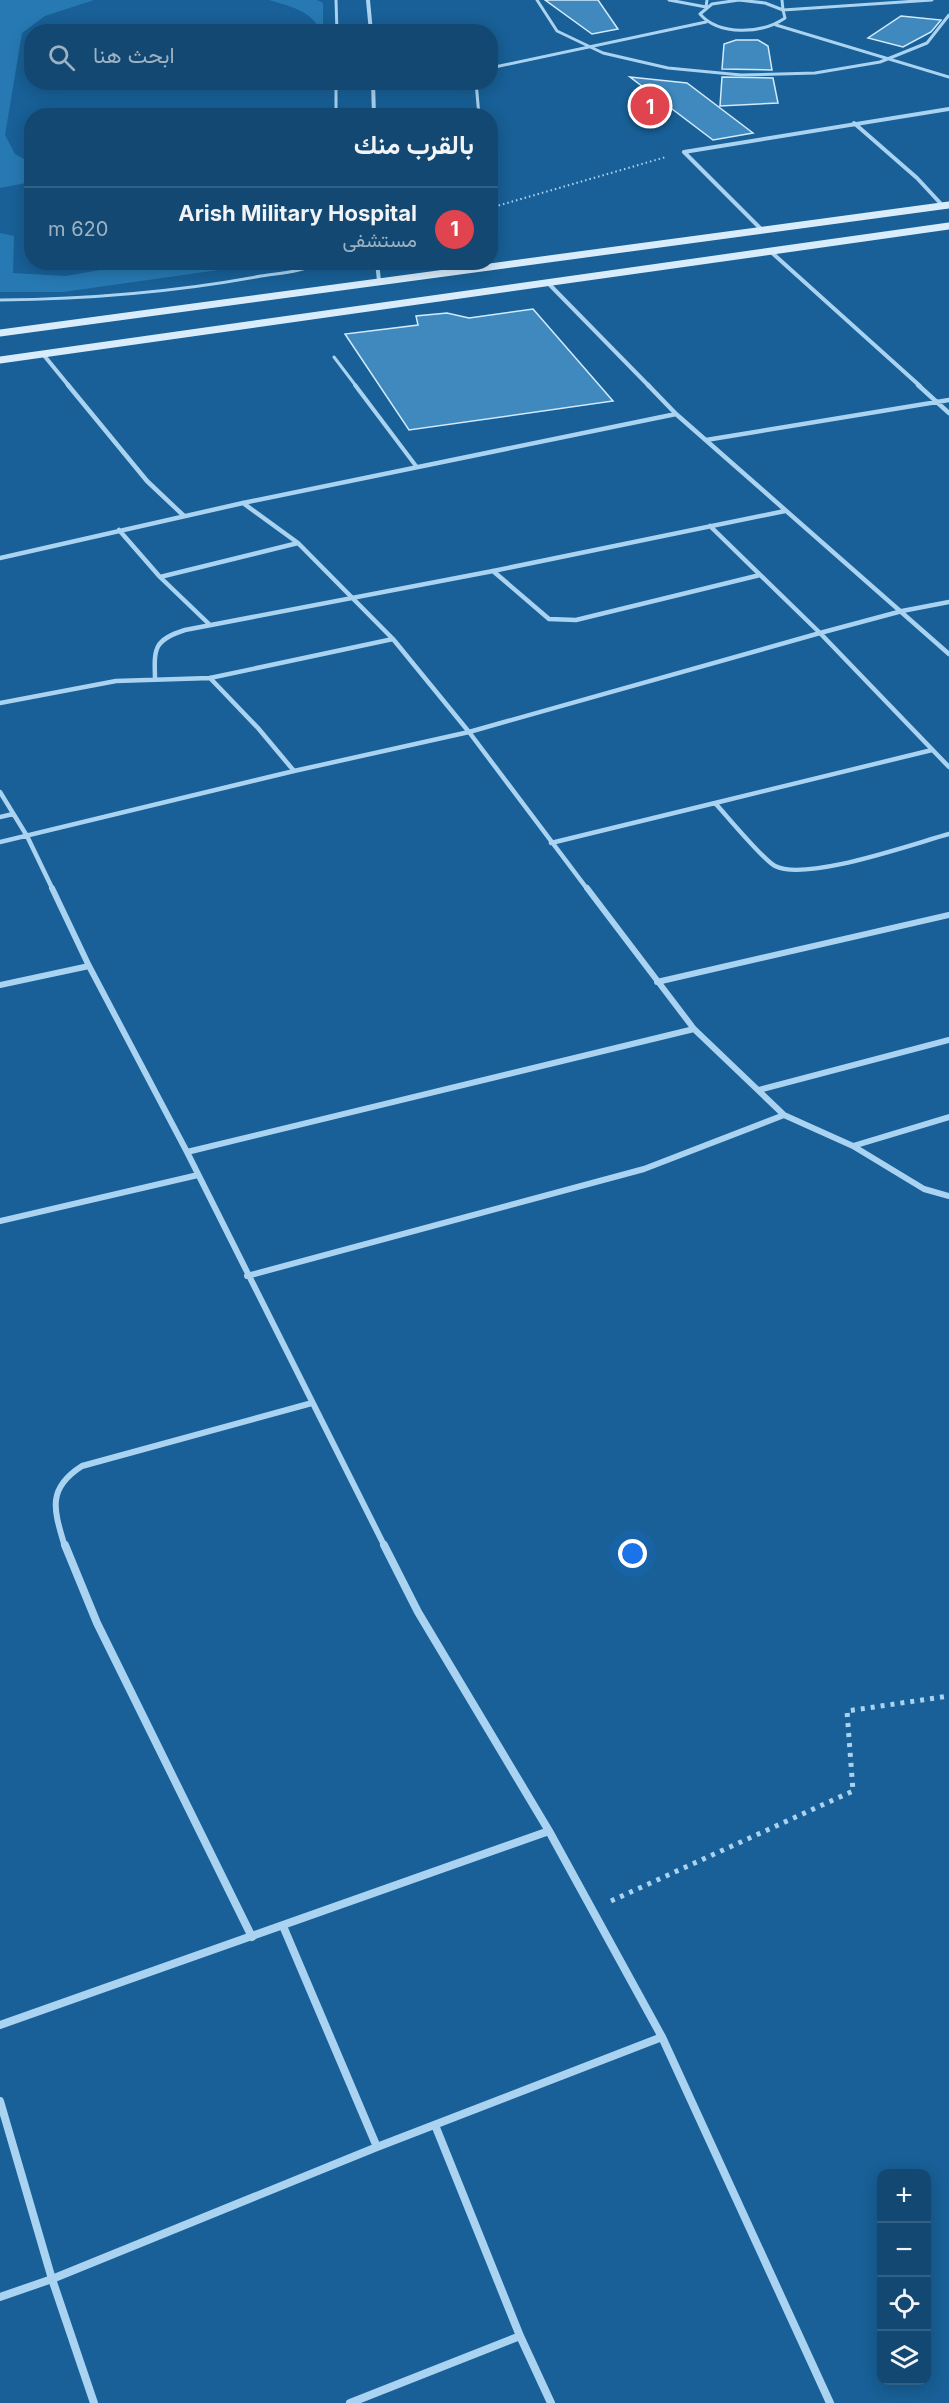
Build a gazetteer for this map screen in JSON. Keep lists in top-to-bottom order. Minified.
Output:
{"page":{"search":"ابحث هنا","pins":"1","heading":"بالقرب منك","list":[{"mark":"1","name":"Arish Military Hospital","note":"مستشفى","value":"620 m"}],"map_buttons":["+","−"]}}
